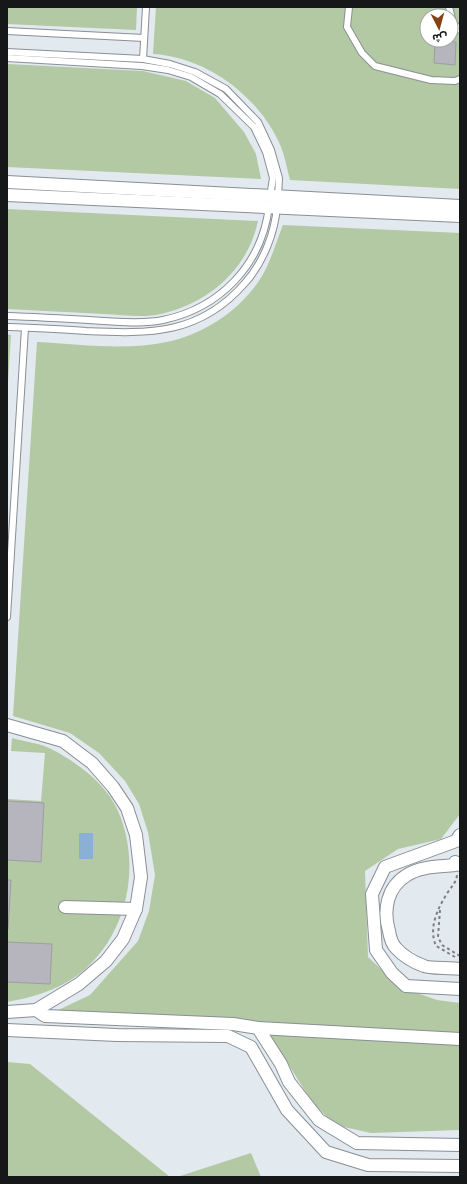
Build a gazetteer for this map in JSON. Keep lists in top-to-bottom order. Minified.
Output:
{"north":"bottom"}
